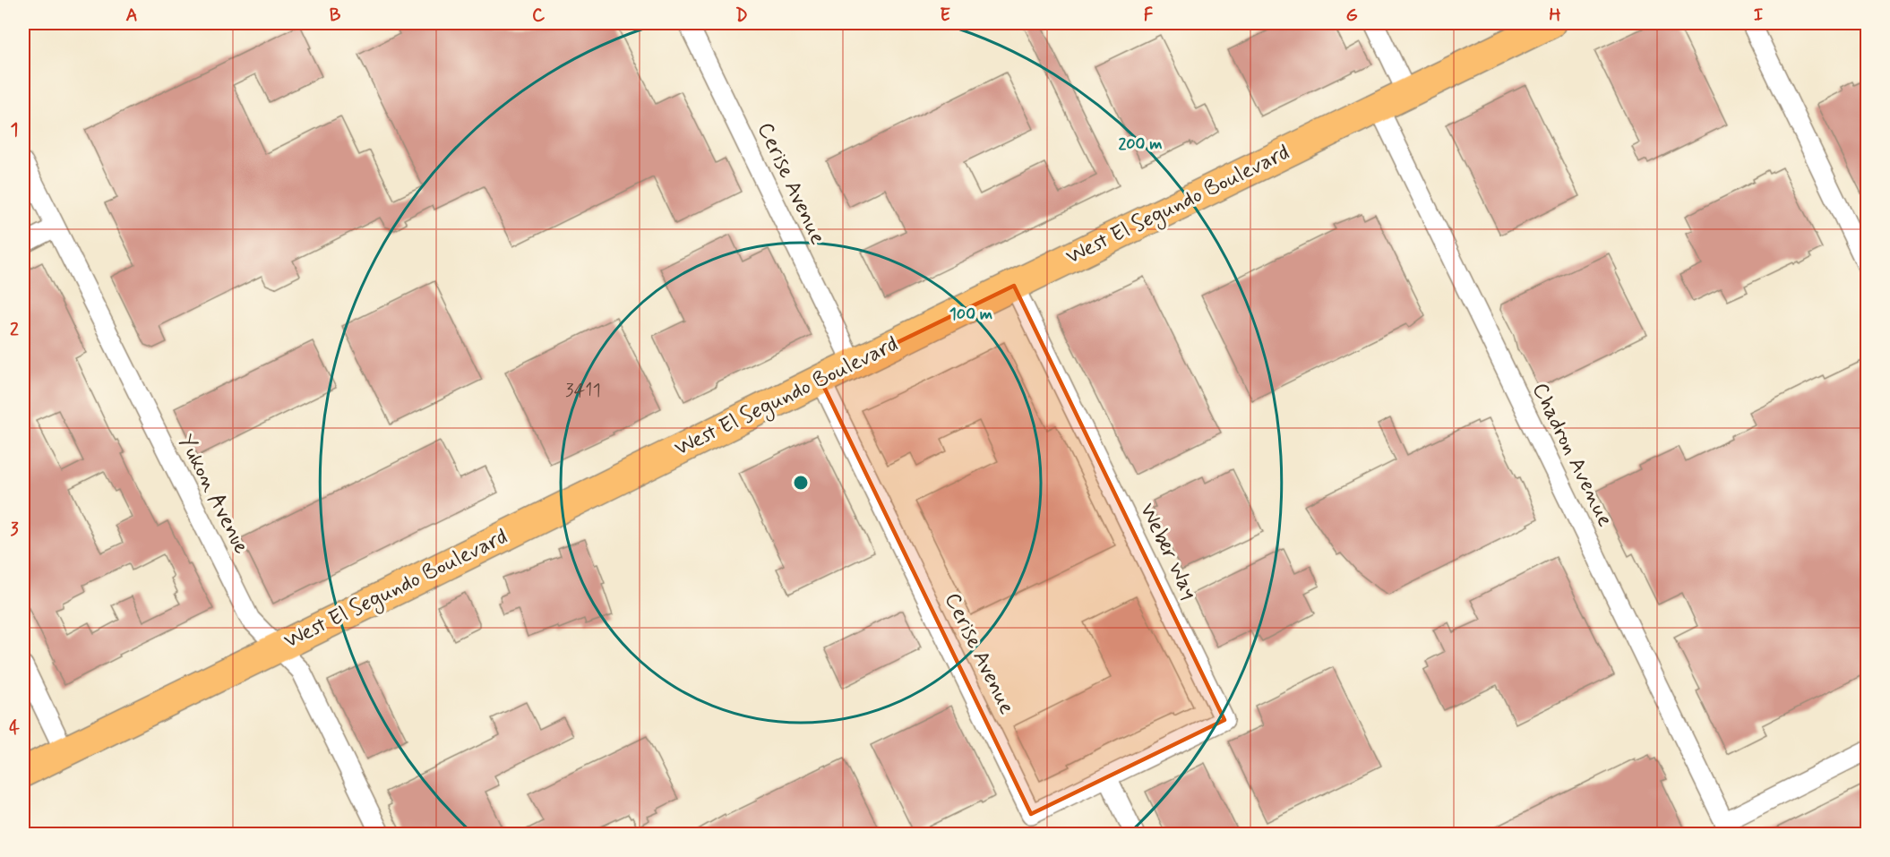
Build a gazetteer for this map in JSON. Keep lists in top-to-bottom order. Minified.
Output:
{"streets":{"main road":["West El Segundo Boulevard"],"street":["Cerise Avenue","Chadron Avenue","Yukon Avenue","Weber Way"]},"crossings":[["Cerise Avenue","West El Segundo Boulevard"],["Cerise Avenue","Weber Way"],["West El Segundo Boulevard","Chadron Avenue"],["West El Segundo Boulevard","Yukon Avenue"],["West El Segundo Boulevard","Weber Way"]],"house_numbers":["3411"],"grid":{"columns":["A","B","C","D","E","F","G","H","I"],"rows":["1","2","3","4"]},"rings":["200 m","100 m"]}
